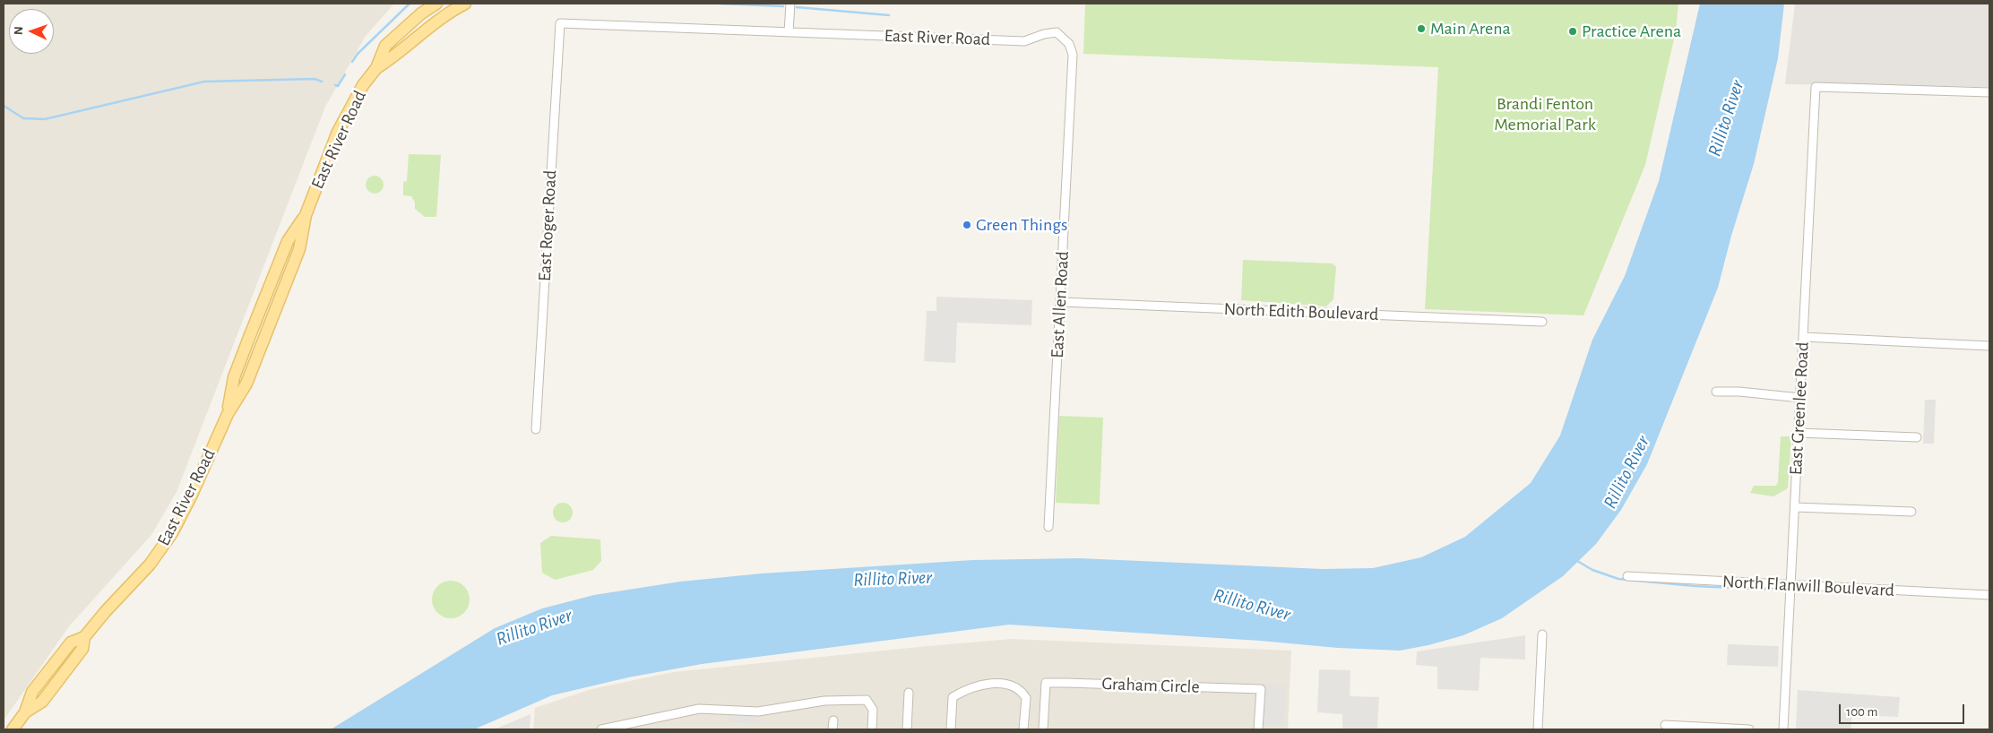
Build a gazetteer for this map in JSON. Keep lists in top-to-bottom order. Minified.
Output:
{"streets":{"main road":["East River Road"],"street":["East Roger Road","East Allen Road","North Edith Boulevard","East Greenlee Road","North Flanwill Boulevard","Graham Circle"]},"crossings":[["East River Road","East Roger Road"],["East River Road","East Allen Road"],["East Allen Road","North Edith Boulevard"],["East Greenlee Road","North Flanwill Boulevard"]],"water":["Rillito River"],"parks":["Brandi Fenton Memorial Park"],"places":["Main Arena","Practice Arena","Green Things"],"scale_bar":"100 m","north":"left"}
